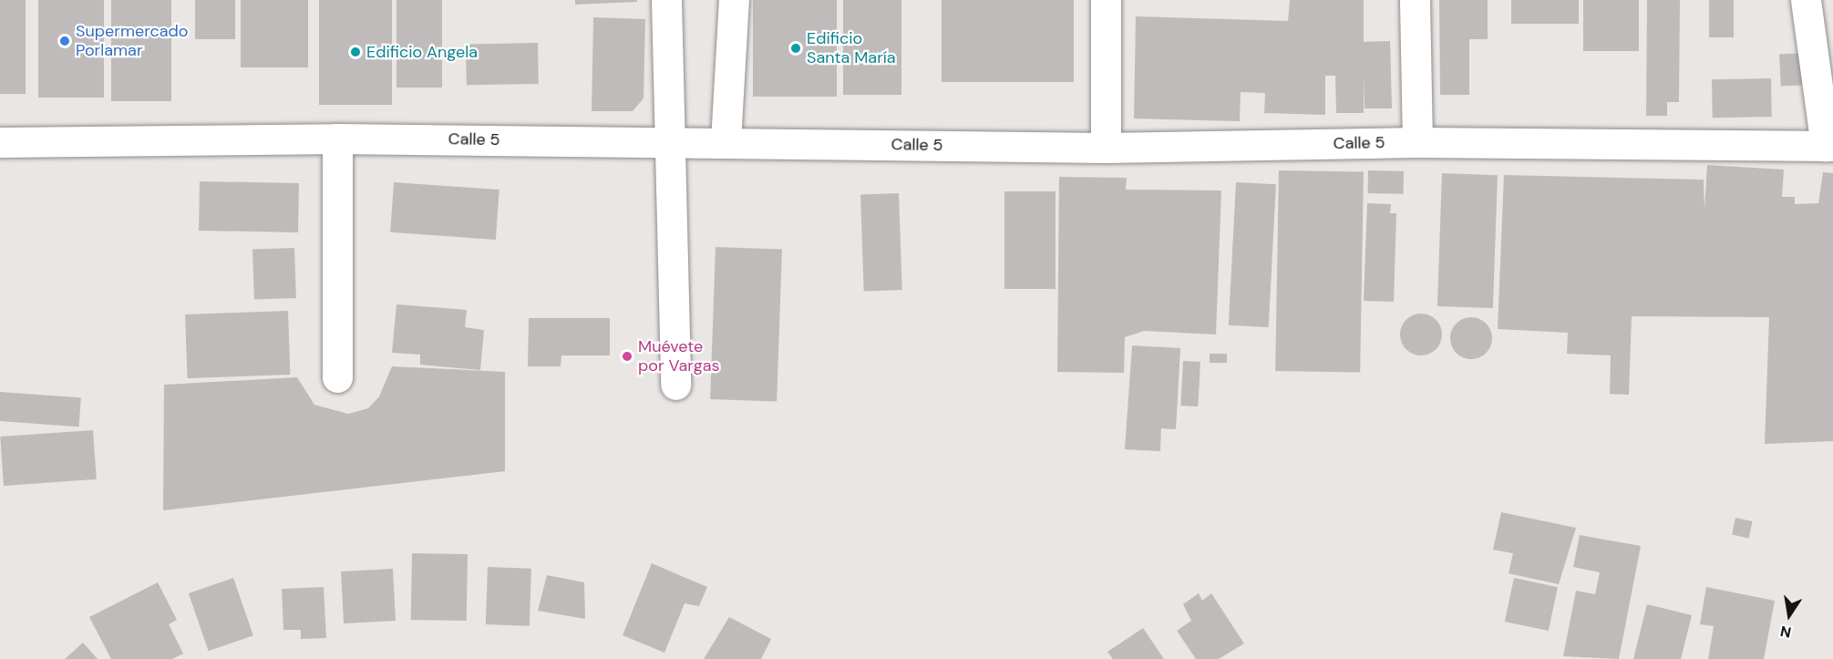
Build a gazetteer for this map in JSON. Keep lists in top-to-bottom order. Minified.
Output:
{"streets":{"street":["Calle 5"]},"places":["Supermercado Porlamar","Edificio Santa María","Edificio Angela","Muévete por Vargas"],"north":"bottom"}
